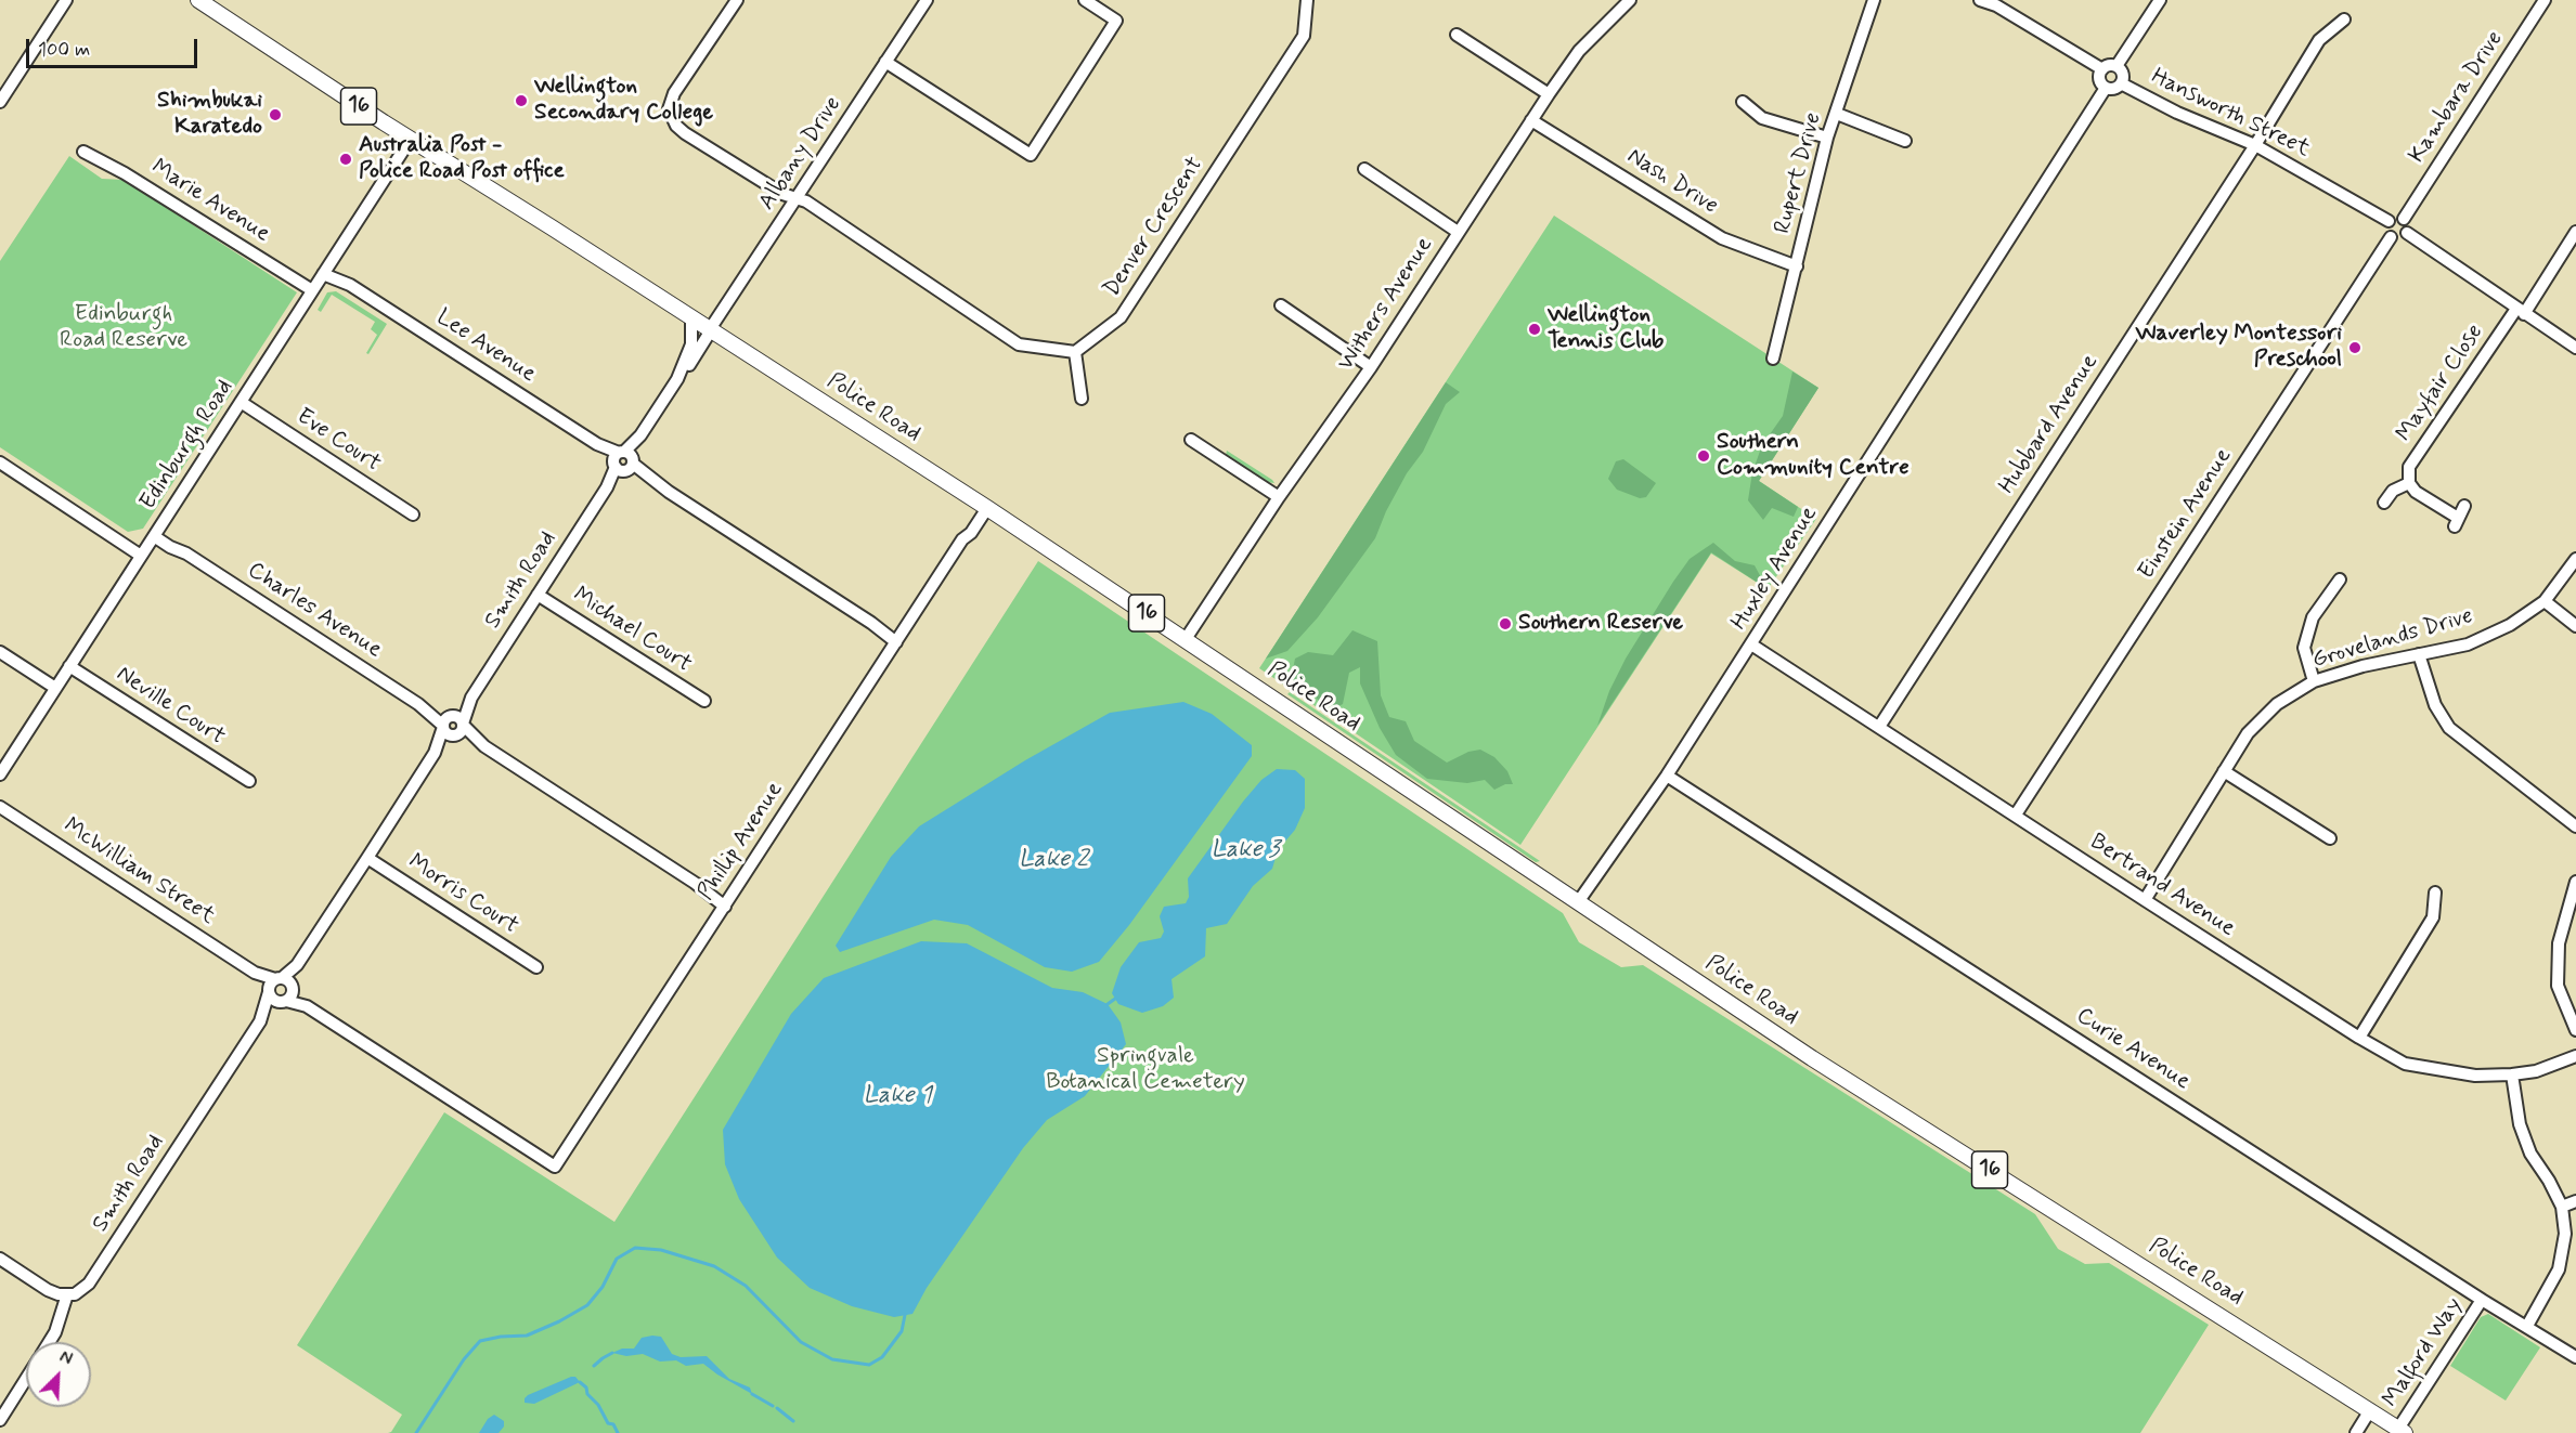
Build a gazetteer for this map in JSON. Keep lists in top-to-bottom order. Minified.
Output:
{"streets":{"main road":["16","Police Road"],"street":["Kambara Drive","Hansworth Street","Albany Drive","Rupert Drive","Nash Drive","Marie Avenue","Denver Crescent","Withers Avenue","Lee Avenue","Mayfair Close","Hubbard Avenue","Eve Court","Edinburgh Road","Einstein Avenue","Huxley Avenue","Smith Road","Charles Avenue","Michael Court","Grovelands Drive","Neville Court","Phillip Avenue","McWilliam Street","Bertrand Avenue","Morris Court","Curie Avenue","Malford Way"]},"crossings":[["Kambara Drive","Hansworth Street"],["Kambara Drive","Einstein Avenue"],["Hansworth Street","Hubbard Avenue"],["Hansworth Street","Einstein Avenue"],["Hansworth Street","Huxley Avenue"],["Albany Drive","Police Road"],["Albany Drive","Smith Road"],["Rupert Drive","Nash Drive"],["Nash Drive","Withers Avenue"],["Marie Avenue","Edinburgh Road"],["Withers Avenue","Police Road"],["Lee Avenue","Edinburgh Road"],["Lee Avenue","Smith Road"],["Lee Avenue","Phillip Avenue"],["Police Road","Edinburgh Road"],["Police Road","Huxley Avenue"],["Police Road","Smith Road"],["Police Road","Phillip Avenue"],["Police Road","Malford Way"],["Hubbard Avenue","Bertrand Avenue"],["Eve Court","Edinburgh Road"],["Edinburgh Road","Charles Avenue"],["Edinburgh Road","Neville Court"],["Einstein Avenue","Bertrand Avenue"],["Huxley Avenue","Bertrand Avenue"],["Huxley Avenue","Curie Avenue"],["Smith Road","Charles Avenue"],["Smith Road","Michael Court"],["Smith Road","McWilliam Street"],["Smith Road","Morris Court"],["Grovelands Drive","Bertrand Avenue"],["Curie Avenue","Malford Way"]],"water":["Lake 3","Lake 2","Lake 1"],"parks":["Edinburgh Road Reserve","Springvale Botanical Cemetery"],"places":["Wellington Secondary College","Shimbukai Karatedo","Australia Post - Police Road Post office","Wellington Tennis Club","Waverley Montessori Preschool","Southern Community Centre","Southern Reserve"],"scale_bar":"100 m","north":"top right"}
